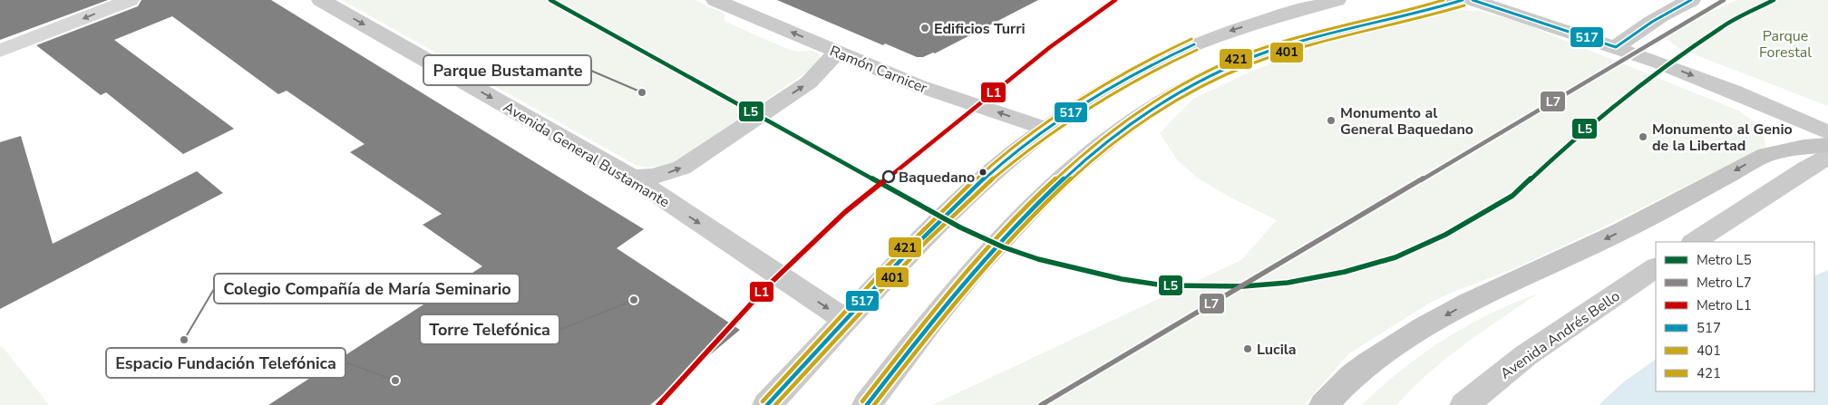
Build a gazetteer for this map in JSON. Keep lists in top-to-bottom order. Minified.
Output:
{"streets":{"main road":["Ramón Carnicer","Avenida General Bustamante","Avenida Andrés Bello"]},"one_way":["Ramón Carnicer","Avenida General Bustamante"],"parks":["Parque Forestal"],"places":["Edificios Turri","Parque Bustamante","Monumento al General Baquedano","Monumento al Genio de la Libertad","Baquedano","Torre Telefónica","Colegio Compañía de María Seminario","Lucila","Espacio Fundación Telefónica"],"lines":["metro line L5","metro line L7","metro line L1","transit line 517","transit line 421","transit line 401"],"legend":["Metro L5","Metro L7","Metro L1","517","401","421"]}
